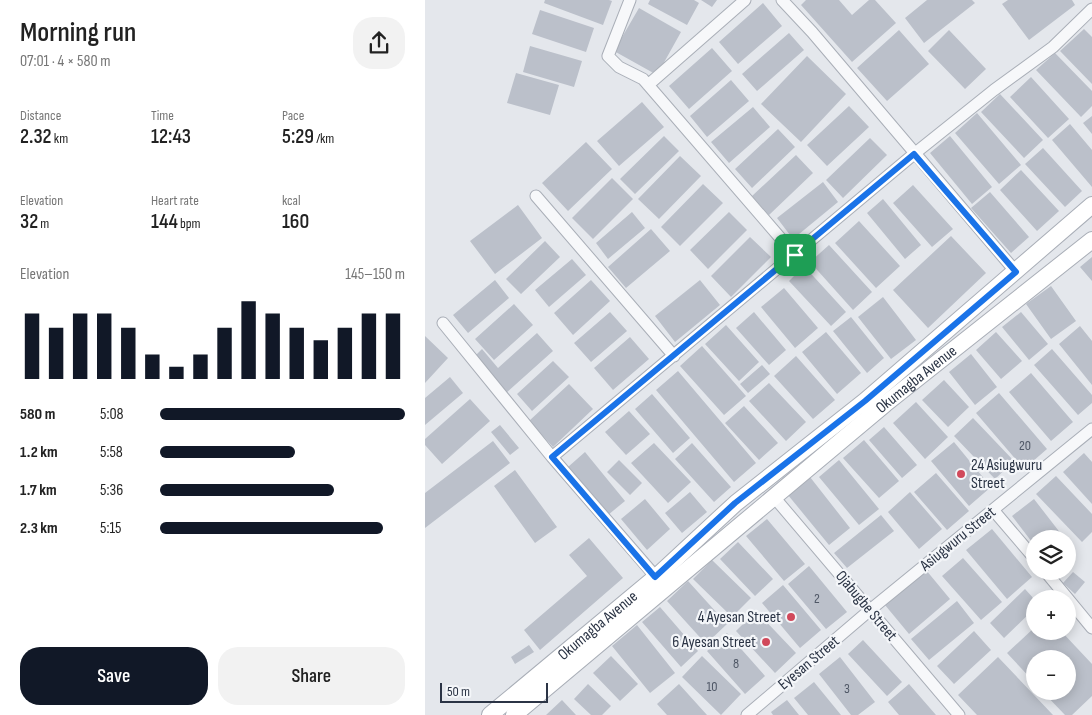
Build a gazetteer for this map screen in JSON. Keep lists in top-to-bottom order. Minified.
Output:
{"streets":{"main road":["Okumagba Avenue"],"street":["Asiugwuru Street","Ojabugbe Street","Eyesan Street"]},"crossings":[["Okumagba Avenue","Ojabugbe Street"],["Asiugwuru Street","Ojabugbe Street"],["Asiugwuru Street","Eyesan Street"],["Ojabugbe Street","Eyesan Street"]],"places":["24 Asiugwuru Street","4 Ayesan Street","6 Ayesan Street"],"house_numbers":["20","2","8","10","3"],"scale_bar":"50 m","page":{"heading":["Morning run","07:01 · 4 × 580 m"],"stats":[["Distance","2.32 km"],["Time","12:43"],["Pace","5:29 /km"],["Elevation","32 m"],["Heart rate","144 bpm"],["kcal","160"]],"chart":["Elevation","145–150 m"],"list":[{"name":"580 m","note":"5:08"},{"name":"1.2 km","note":"5:58"},{"name":"1.7 km","note":"5:36"},{"name":"2.3 km","note":"5:15"}],"map_buttons":["+","−"],"buttons":["Save","Share"],"scale":"50 m"}}
